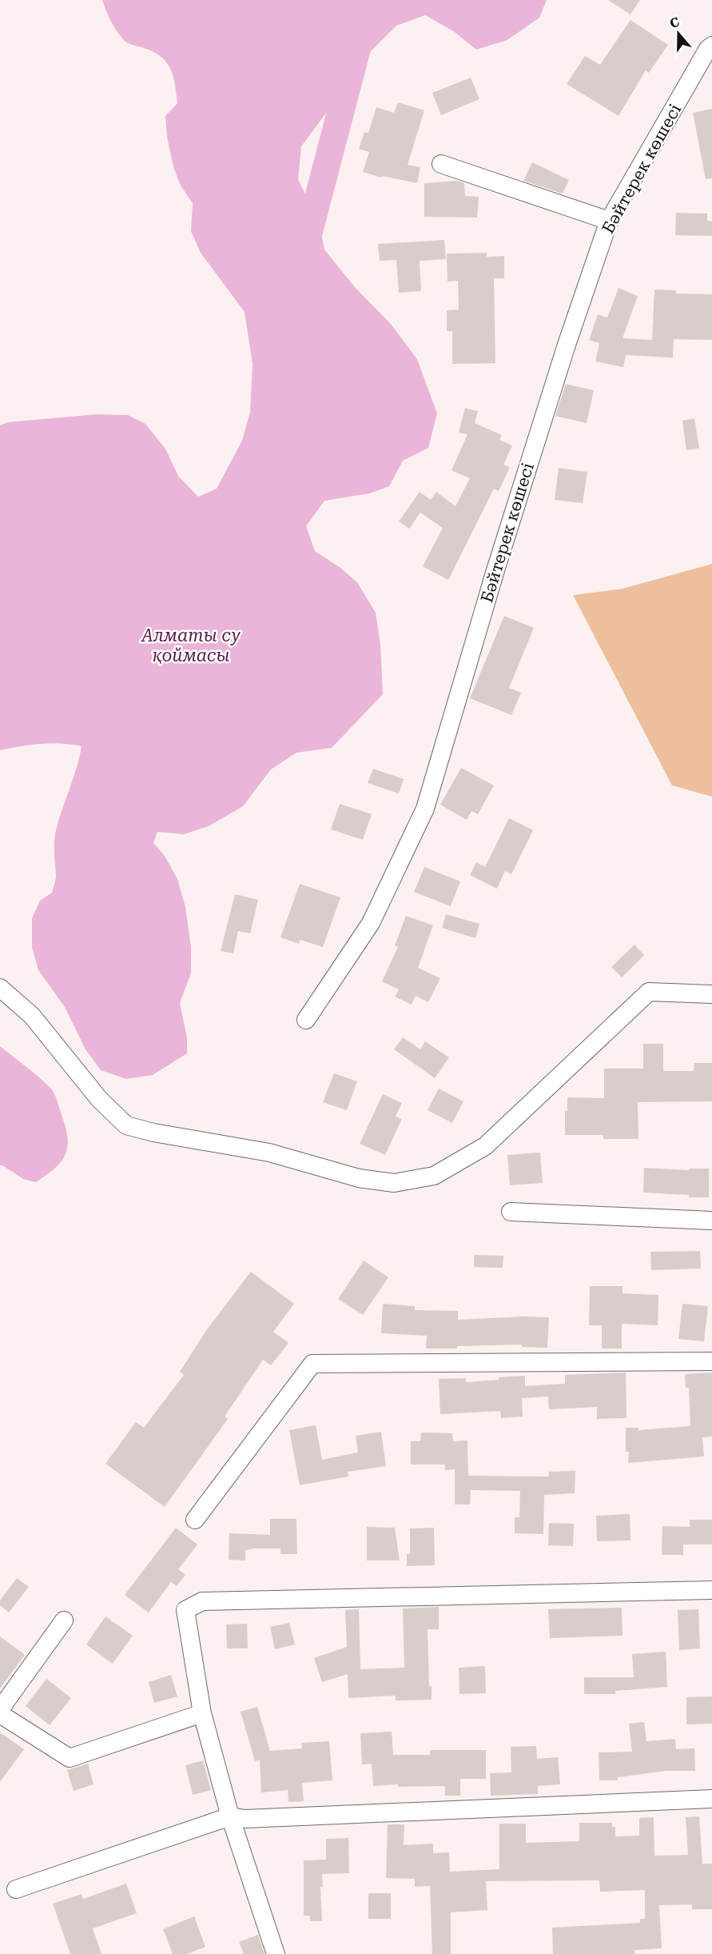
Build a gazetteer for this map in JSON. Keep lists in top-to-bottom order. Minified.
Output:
{"streets":{"street":["Бәйтерек көшесі"]},"water":["Алматы су қоймасы"],"north":"top"}
